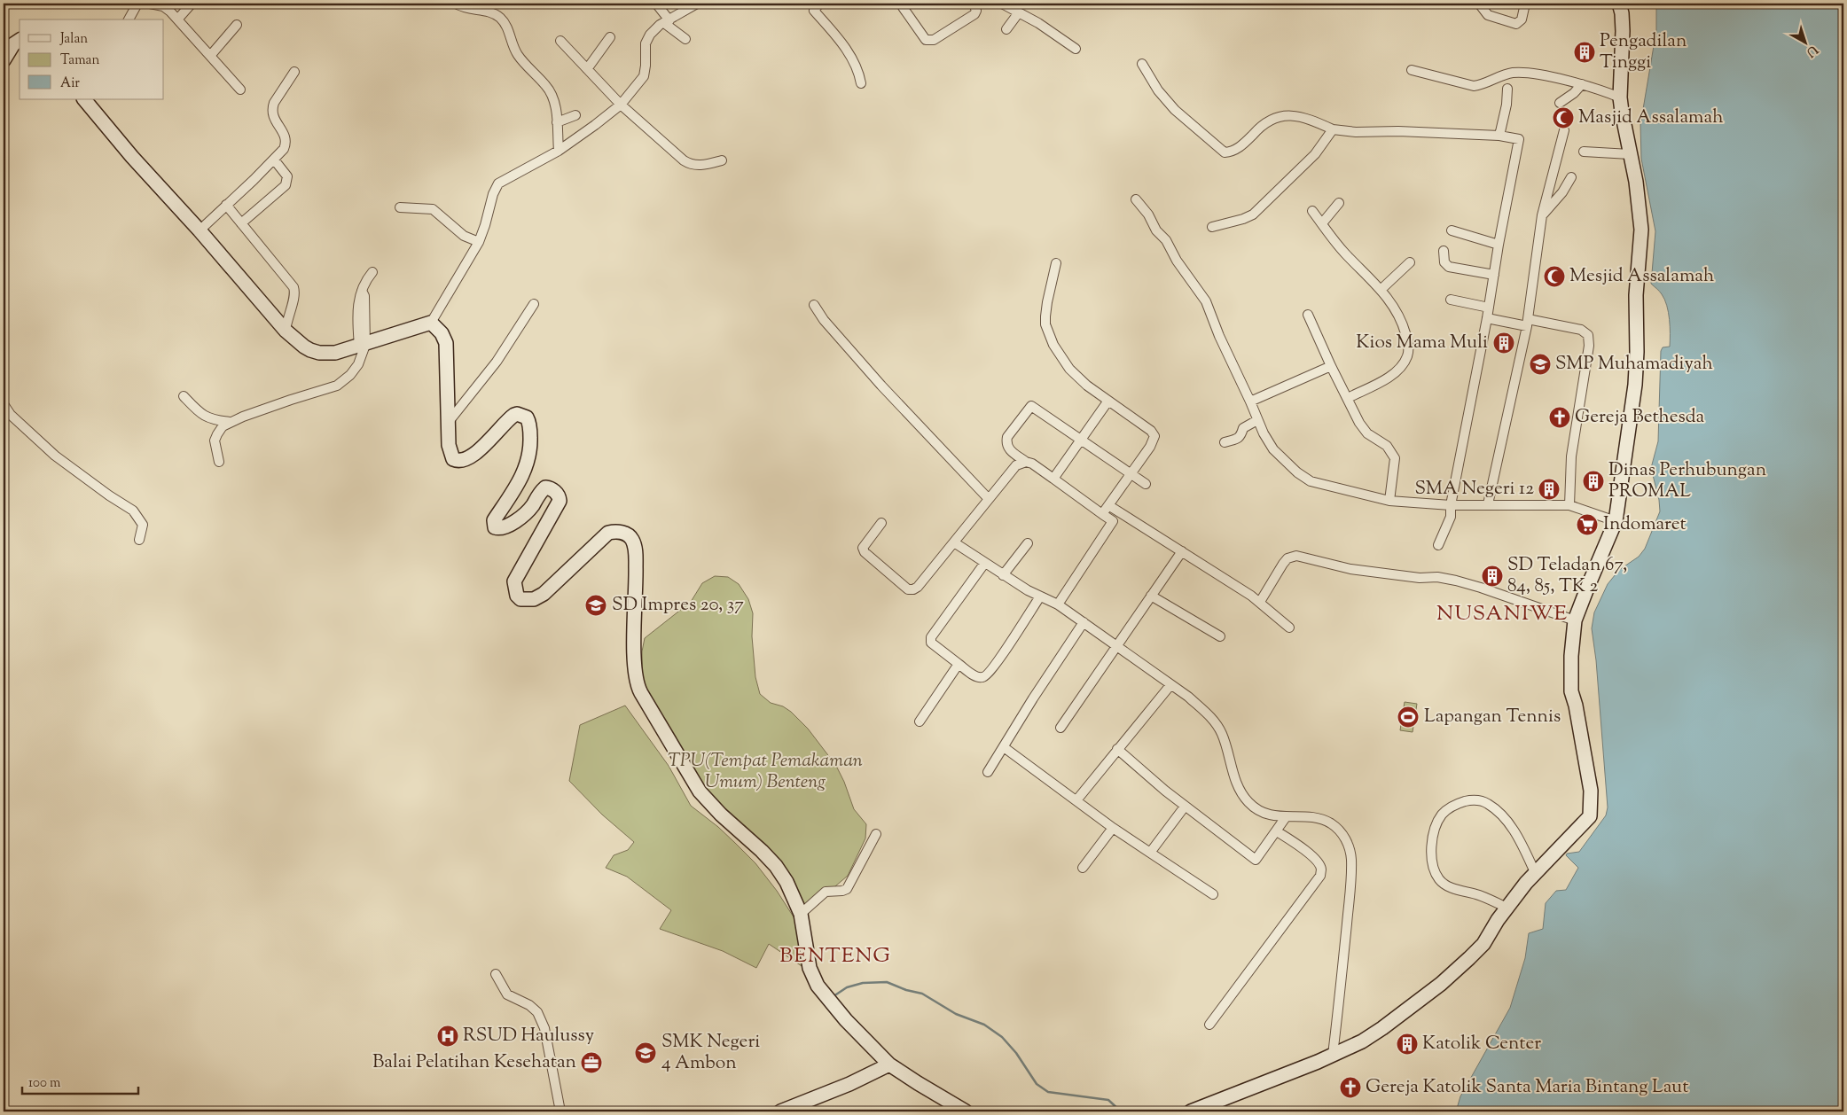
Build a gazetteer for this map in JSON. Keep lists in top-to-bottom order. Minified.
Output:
{"districts":["NUSANIWE","BENTENG"],"parks":["TPU(Tempat Pemakaman Umum) Benteng"],"places":{"building":["Pengadilan Tinggi","Kios Mama Muli","Dinas Perhubungan PROMAL","SMA Negeri 12","SD Teladan 67, 84, 85, TK 2","Katolik Center"],"mosque":["Masjid Assalamah","Mesjid Assalamah"],"school or university":["SMP Muhamadiyah","SD Impres 20, 37","SMK Negeri 4 Ambon"],"church":["Gereja Bethesda","Gereja Katolik Santa Maria Bintang Laut"],"supermarket":["Indomaret"],"sports":["Lapangan Tennis"],"hospital":["RSUD Haulussy"],"office":["Balai Pelatihan Kesehatan"]},"legend":["Jalan","Taman","Air"],"scale_bar":"100 m","north":"bottom right"}
